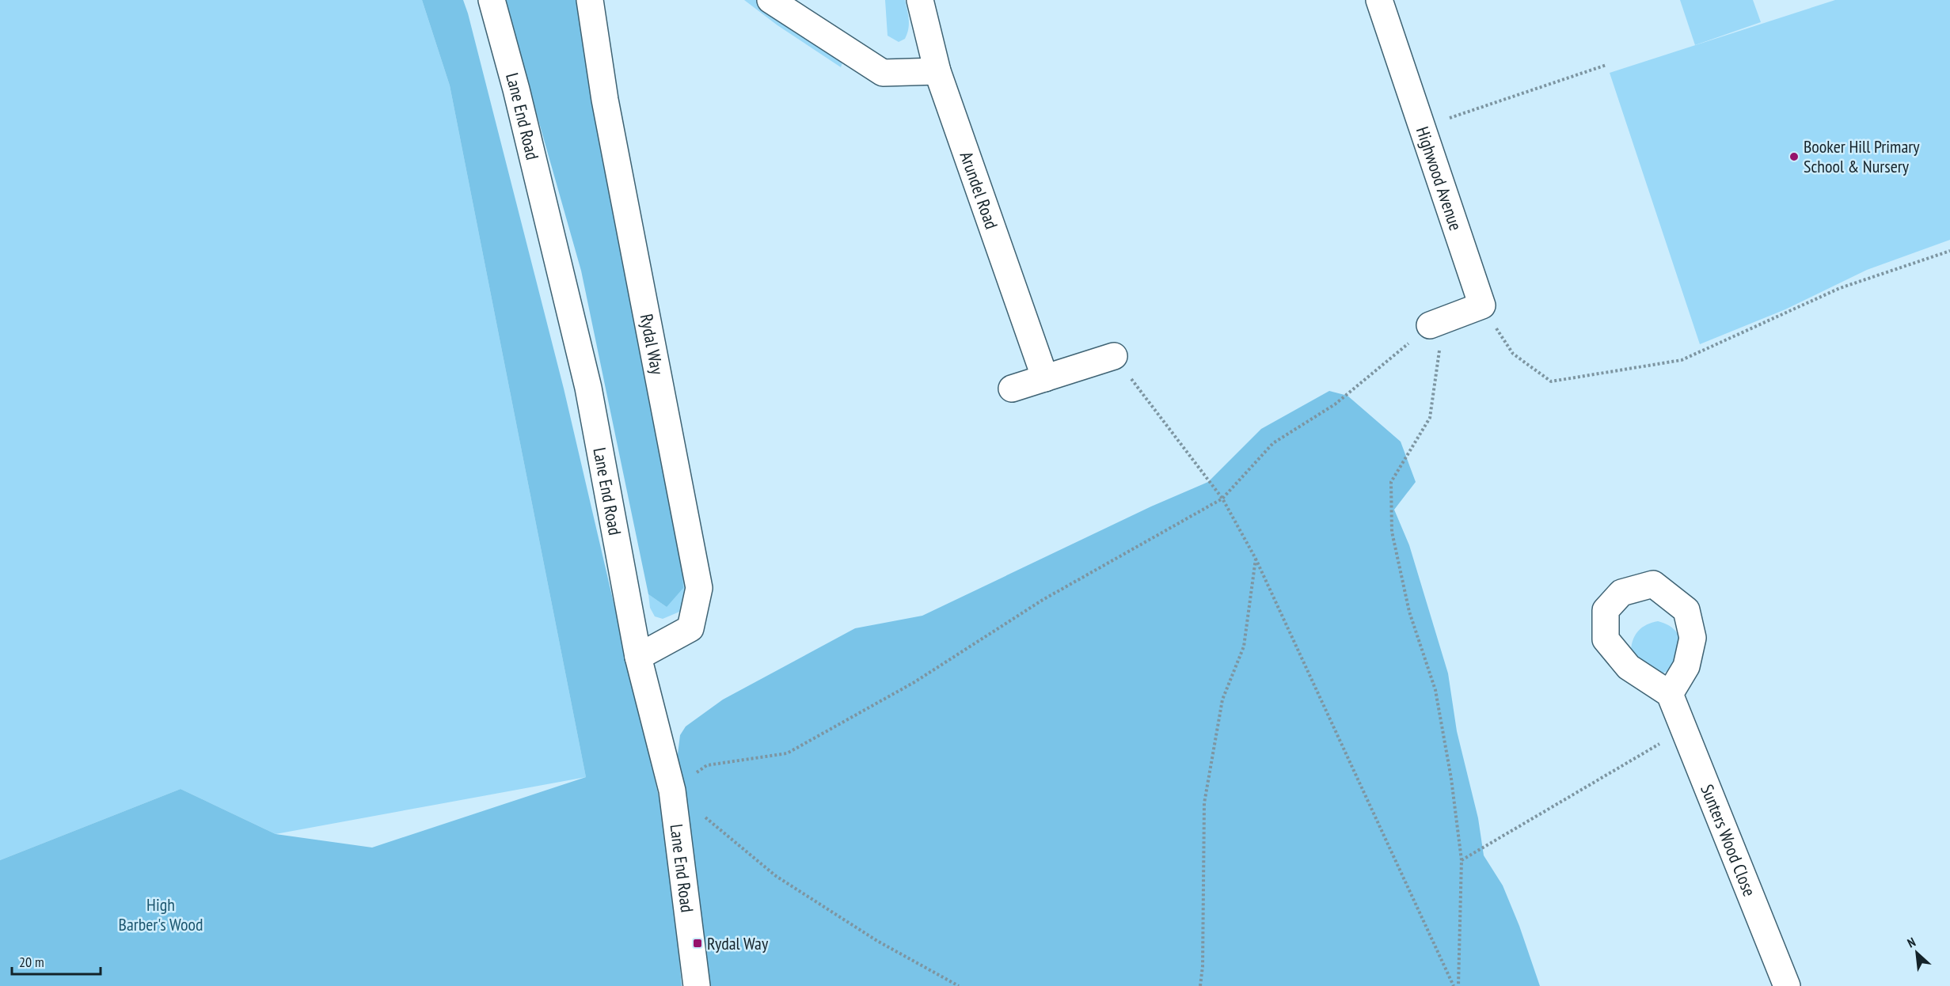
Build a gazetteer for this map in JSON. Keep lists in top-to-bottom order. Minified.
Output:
{"streets":{"street":["Lane End Road","Highwood Avenue","Arundel Road","Rydal Way","Sunters Wood Close"]},"crossings":[["Lane End Road","Rydal Way"]],"parks":["High Barber's Wood"],"places":{"other":["Booker Hill Primary School & Nursery"],"transit":["Rydal Way"]},"scale_bar":"20 m","north":"top left"}
